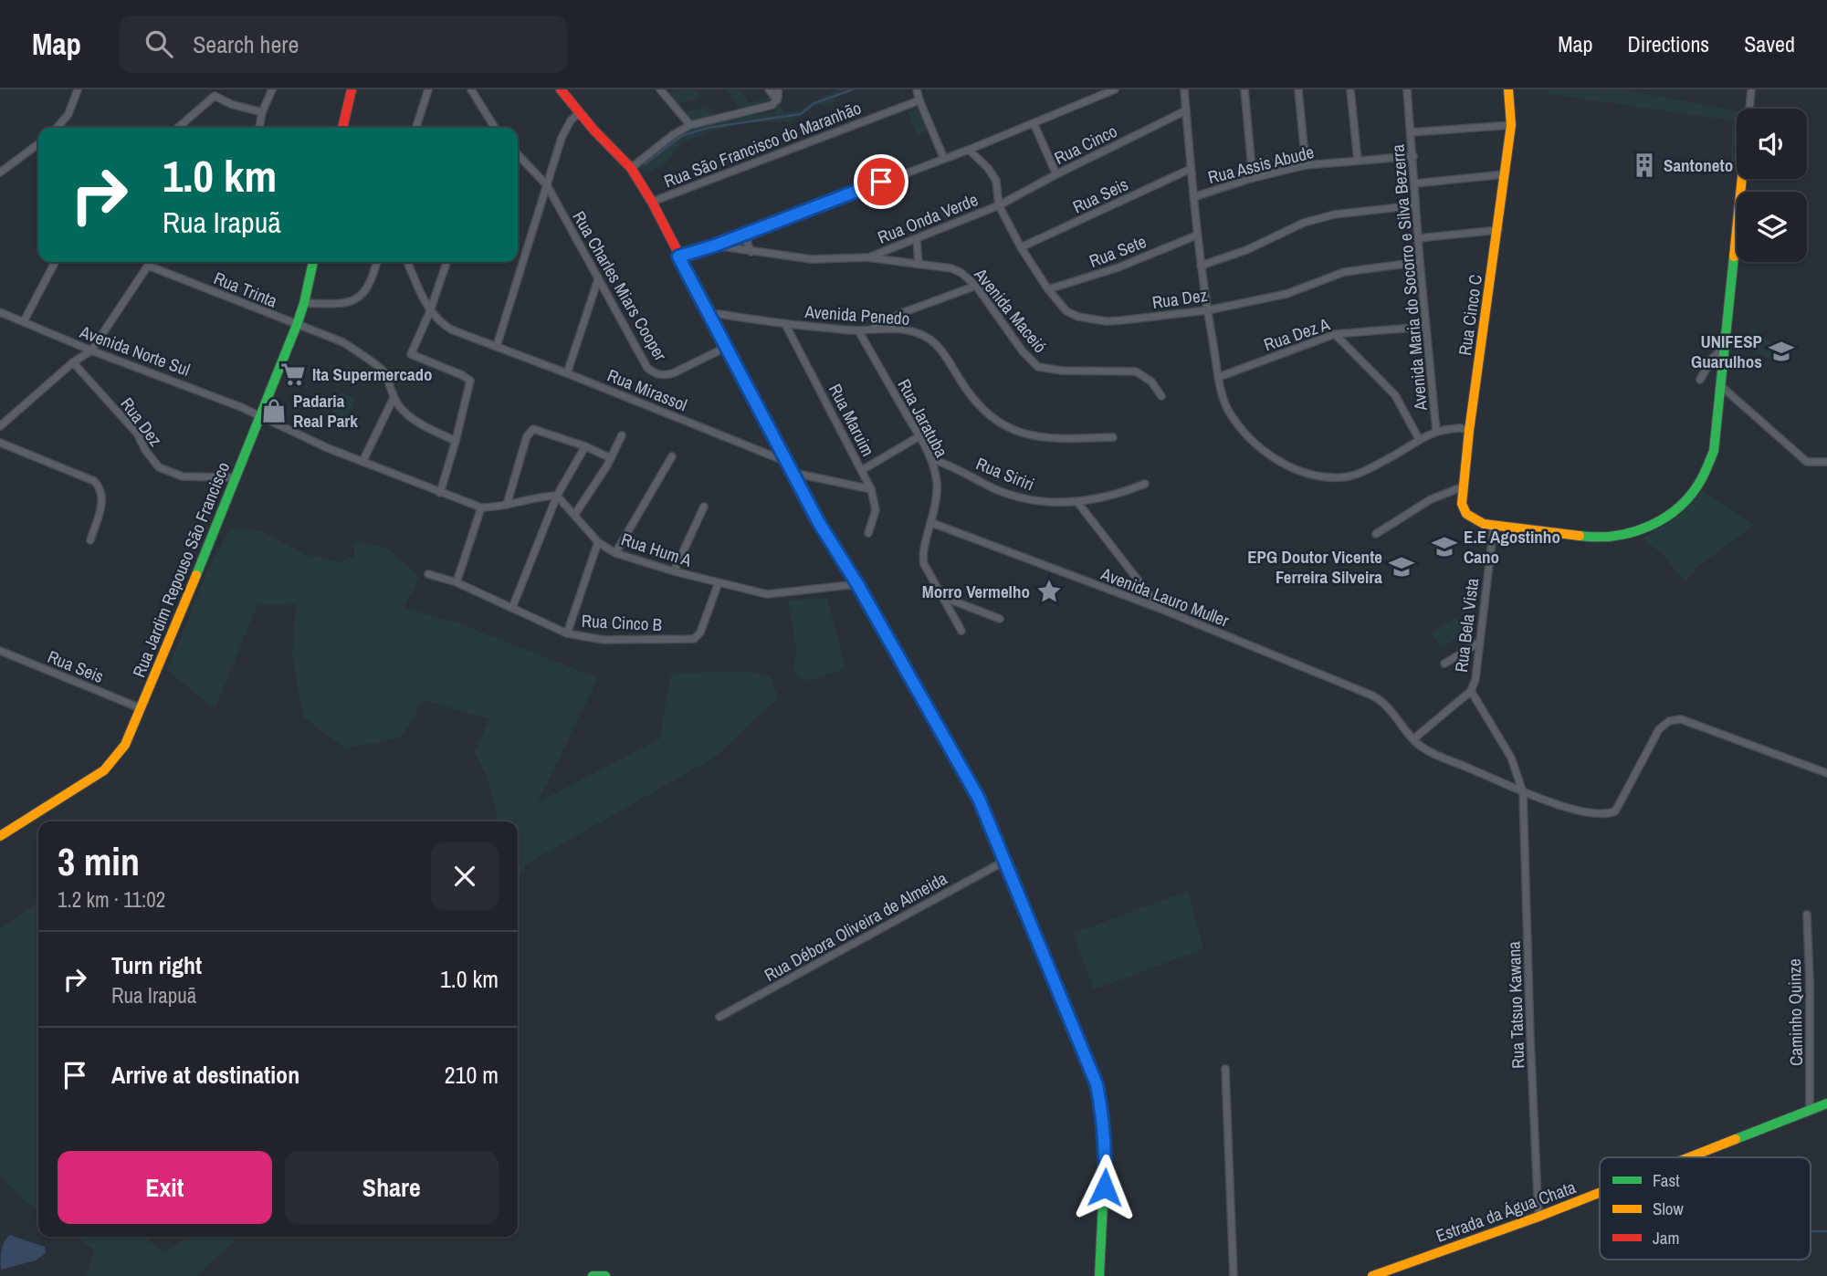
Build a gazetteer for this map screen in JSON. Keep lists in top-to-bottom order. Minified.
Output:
{"streets":{"street":["Rua São Francisco do Maranhão","Rua Cinco","Rua Assis Abude","Rua Seis","Rua Onda Verde","Rua Sete","Avenida Maria do Socorro e Silva Bezerra","Rua Charles Miars Cooper","Rua Trinta","Rua Dez","Avenida Maceió","Avenida Penedo","Rua Cinco C","Rua Dez A","Avenida Norte Sul","Rua Mirassol","Rua Jaratuba","Rua Maruim","Rua Siriri","Rua Hum A","Rua Jardim Repouso São Francisco","Avenida Lauro Muller","Rua Cinco B","Rua Bela Vista","Rua Débora Oliveira de Almeida","Rua Tatsuo Kawana","Caminho Quinze","Estrada da Água Chata"]},"crossings":[["Rua Cinco","Rua Onda Verde"],["Rua Cinco","Avenida Maria do Socorro e Silva Bezerra"],["Rua Cinco","Rua Dez"],["Rua Assis Abude","Avenida Maria do Socorro e Silva Bezerra"],["Rua Seis","Avenida Maria do Socorro e Silva Bezerra"],["Rua Seis","Rua Dez"],["Rua Seis","Rua Jardim Repouso São Francisco"],["Rua Onda Verde","Rua Dez"],["Rua Onda Verde","Avenida Maceió"],["Rua Sete","Avenida Maria do Socorro e Silva Bezerra"],["Rua Sete","Rua Dez"],["Avenida Maria do Socorro e Silva Bezerra","Rua Dez"],["Avenida Maria do Socorro e Silva Bezerra","Rua Dez A"],["Rua Trinta","Rua Jardim Repouso São Francisco"],["Rua Dez","Rua Jardim Repouso São Francisco"],["Avenida Penedo","Rua Jaratuba"],["Avenida Penedo","Rua Maruim"],["Rua Cinco C","Rua Bela Vista"],["Avenida Norte Sul","Rua Jardim Repouso São Francisco"],["Rua Jaratuba","Rua Siriri"],["Rua Jaratuba","Avenida Lauro Muller"],["Rua Hum A","Rua Cinco B"],["Rua Bela Vista","Rua Tatsuo Kawana"],["Rua Tatsuo Kawana","Estrada da Água Chata"],["Caminho Quinze","Estrada da Água Chata"]],"places":{"building":["Santoneto"],"school or university":["UNIFESP Guarulhos","E.E Agostinho Cano","EPG Doutor Vicente Ferreira Silveira"],"supermarket":["Ita Supermercado"],"shop":["Padaria Real Park"],"place":["Morro Vermelho"]},"legend":["Fast","Slow","Jam"],"page":{"header":"Map","search":"Search here","nav":["Map","Directions","Saved"],"turn":["1.0 km","Rua Irapuã"],"heading":["3 min","1.2 km · 11:02"],"list":[{"name":"Turn right","note":"Rua Irapuã","value":"1.0 km"},{"name":"Arrive at destination","value":"210 m"}],"buttons":["Exit","Share"]}}
